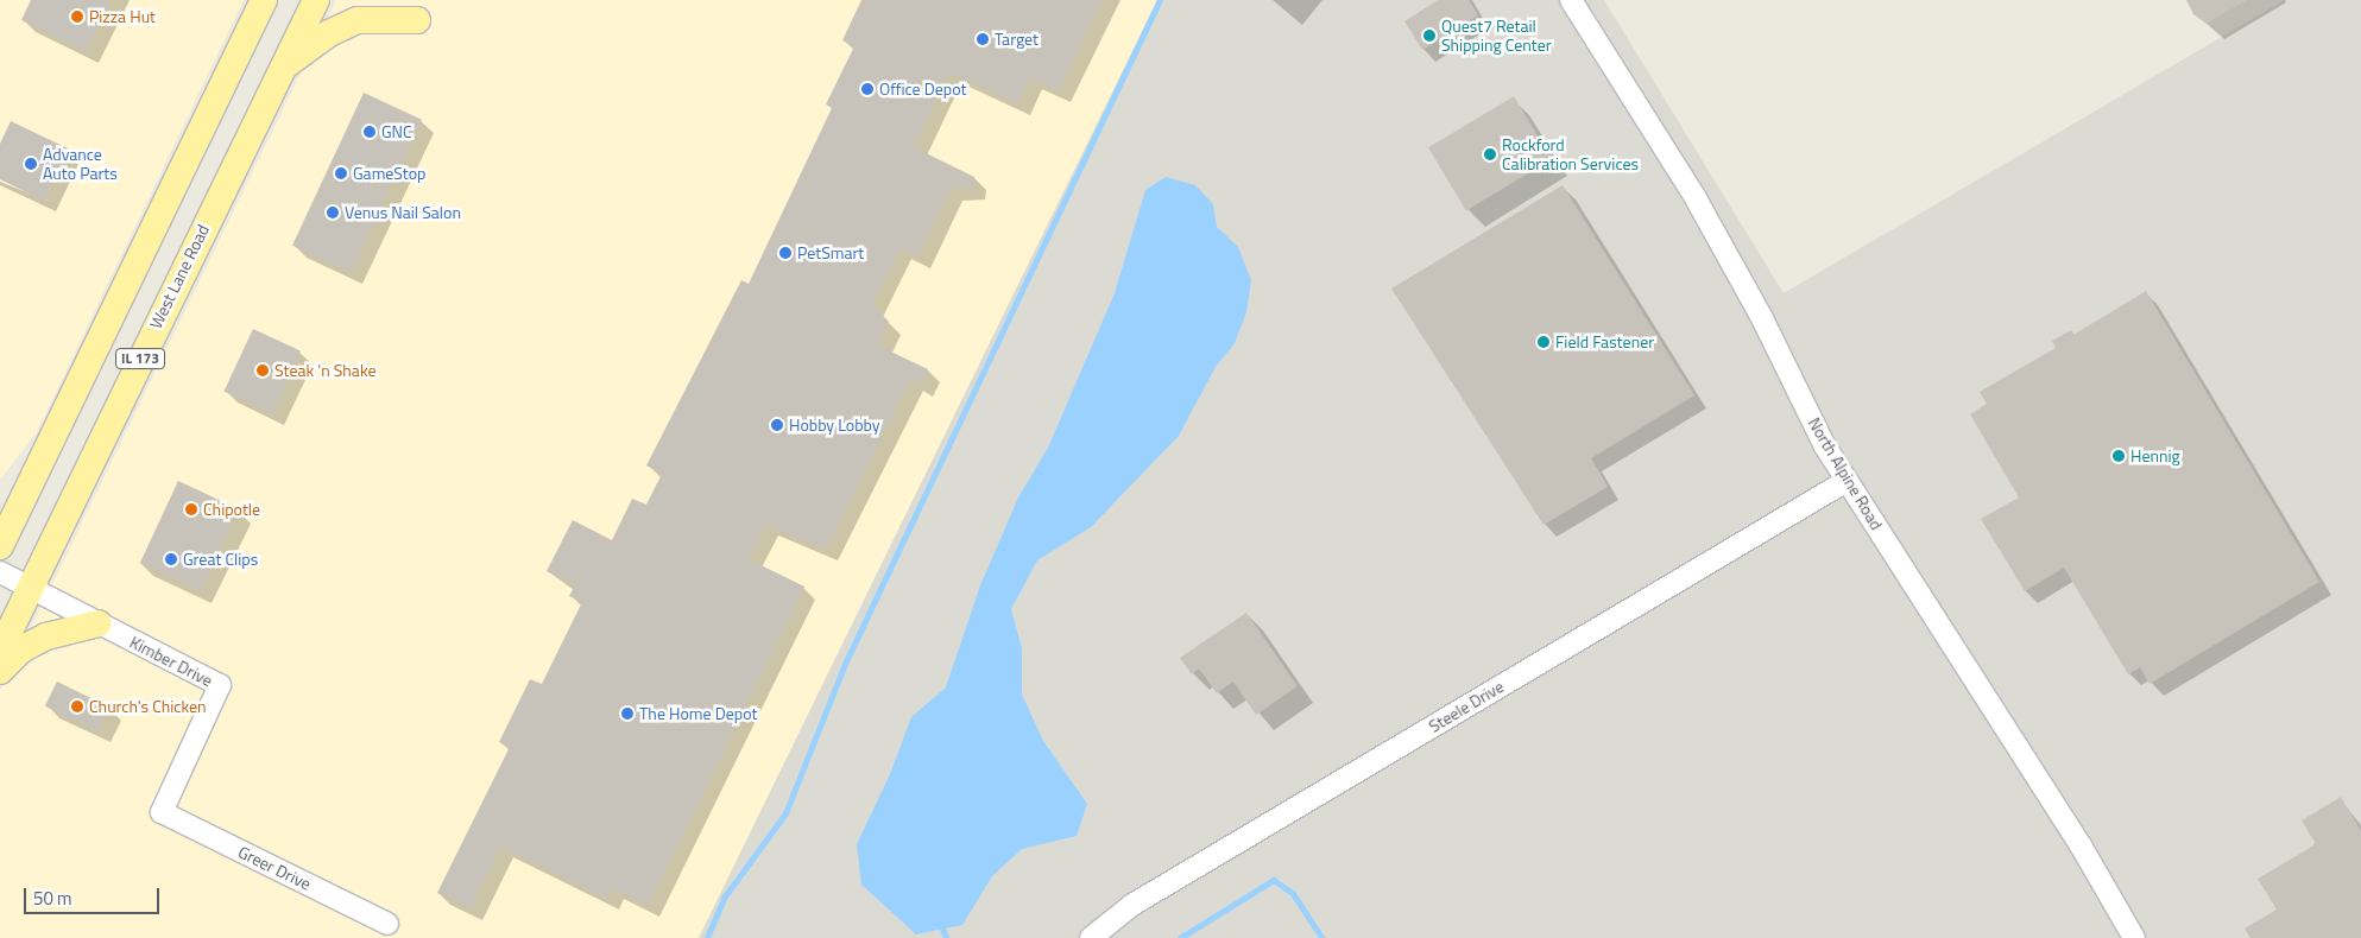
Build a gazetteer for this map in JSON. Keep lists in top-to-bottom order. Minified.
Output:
{"streets":{"main road":["West Lane Road","IL 173"],"street":["North Alpine Road","Kimber Drive","Steele Drive","Greer Drive"]},"crossings":[["West Lane Road","Kimber Drive"],["North Alpine Road","Steele Drive"],["Kimber Drive","Greer Drive"]],"places":["Pizza Hut","Quest7 Retail Shipping Center","Target","Office Depot","GNC","Rockford Calibration Services","Advance Auto Parts","GameStop","Venus Nail Salon","PetSmart","Field Fastener","Steak 'n Shake","Hobby Lobby","Hennig","Chipotle","Great Clips","Church's Chicken","The Home Depot"],"scale_bar":"50 m"}
